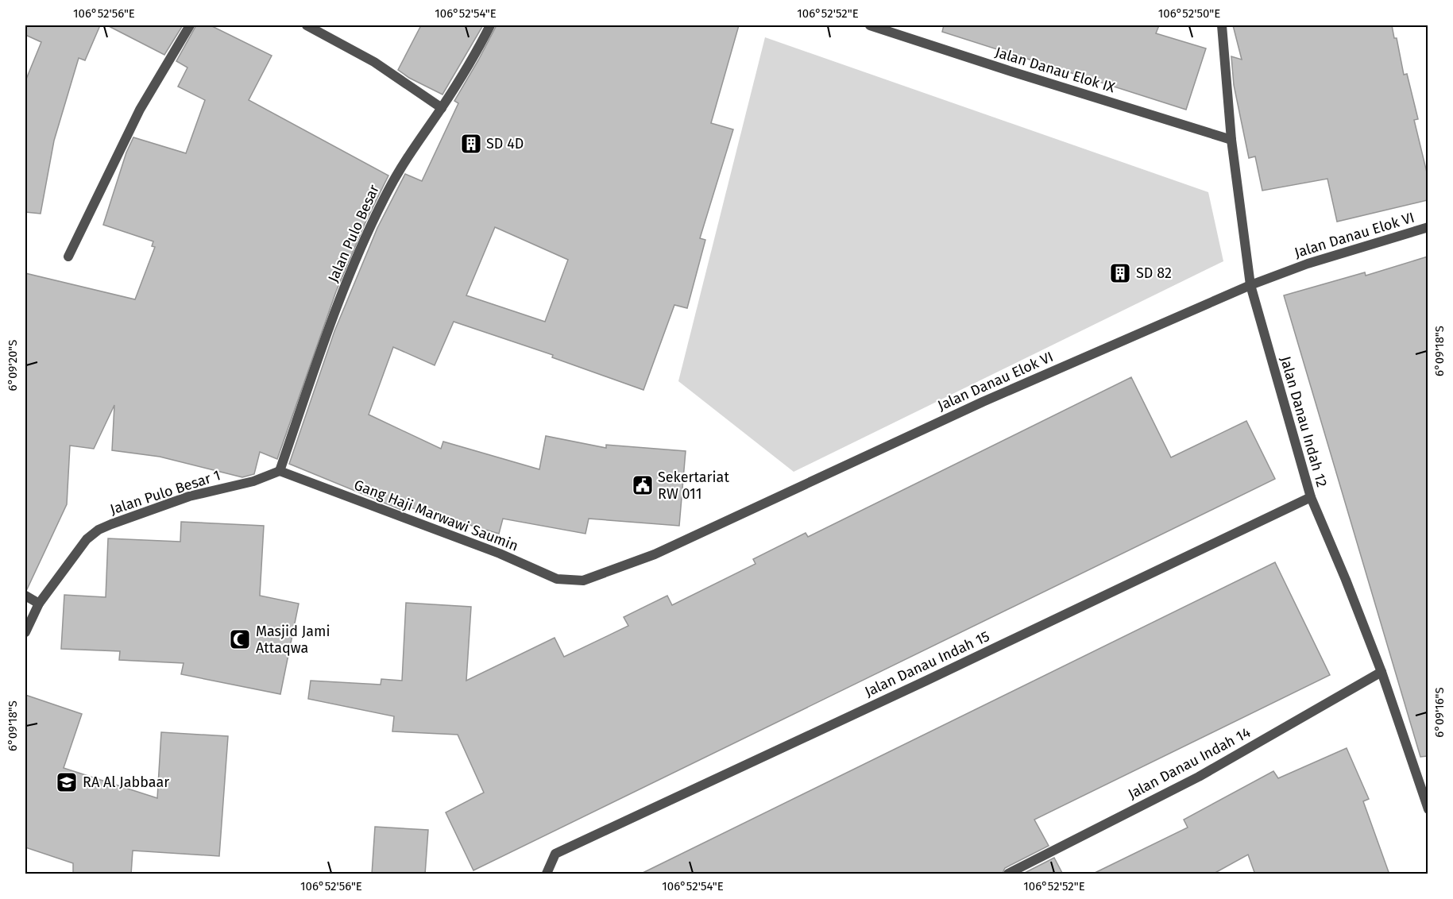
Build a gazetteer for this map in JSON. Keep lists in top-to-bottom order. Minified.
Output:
{"streets":{"street":["Jalan Danau Elok IX","Jalan Pulo Besar","Jalan Danau Elok VI","Jalan Danau Indah 12","Jalan Pulo Besar 1","Gang Haji Marwawi Saumin","Jalan Danau Indah 15","Jalan Danau Indah 14"]},"crossings":[["Jalan Danau Elok IX","Jalan Danau Indah 12"],["Jalan Pulo Besar","Jalan Pulo Besar 1"],["Jalan Pulo Besar","Gang Haji Marwawi Saumin"],["Jalan Danau Elok VI","Jalan Danau Indah 12"],["Jalan Danau Elok VI","Gang Haji Marwawi Saumin"],["Jalan Danau Indah 12","Jalan Danau Indah 15"],["Jalan Danau Indah 12","Jalan Danau Indah 14"],["Jalan Pulo Besar 1","Gang Haji Marwawi Saumin"]],"places":{"building":["SD 4D","SD 82"],"public building":["Sekertariat RW 011"],"mosque":["Masjid Jami Attaqwa"],"school or university":["RA Al Jabbaar"]},"coordinates":["106°52'56\"E","106°52'54\"E","106°52'52\"E","106°52'50\"E","6°09'18\"S","6°09'20\"S","6°09'16\"S"]}
